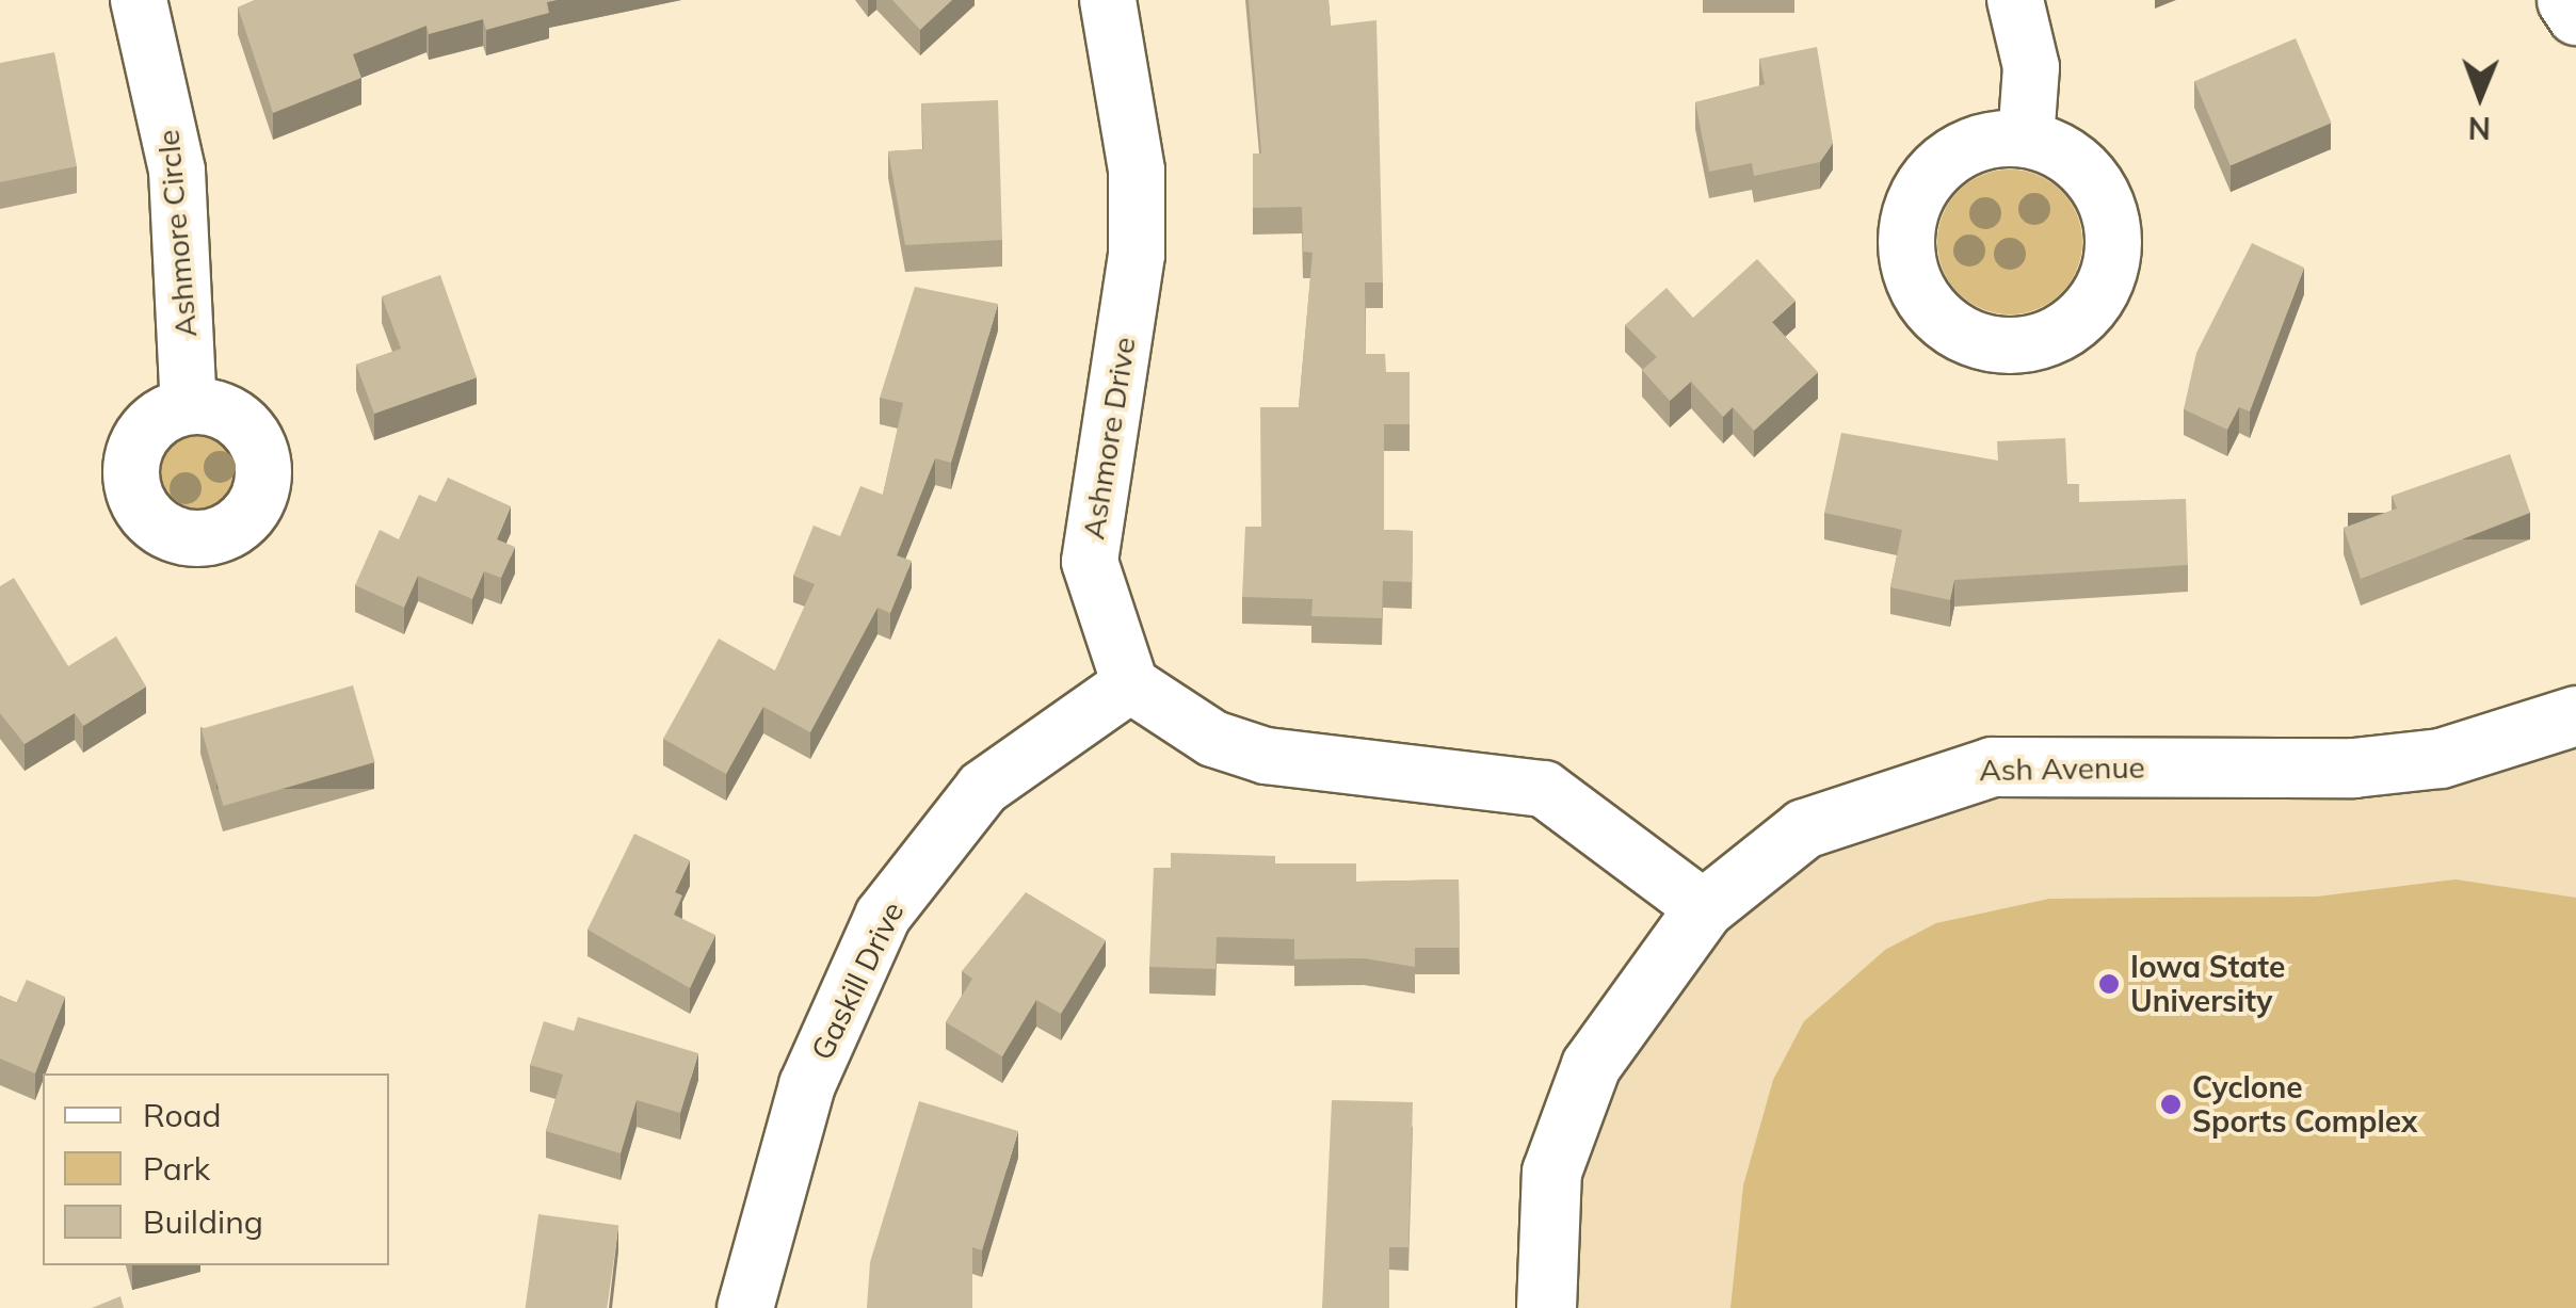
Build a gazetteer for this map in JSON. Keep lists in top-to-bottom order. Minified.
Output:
{"streets":{"street":["Ashmore Circle","Ashmore Drive","Ash Avenue","Gaskill Drive"]},"crossings":[["Ashmore Drive","Gaskill Drive"]],"places":["Iowa State University","Cyclone Sports Complex"],"legend":["Road","Park","Building"],"north":"bottom"}
